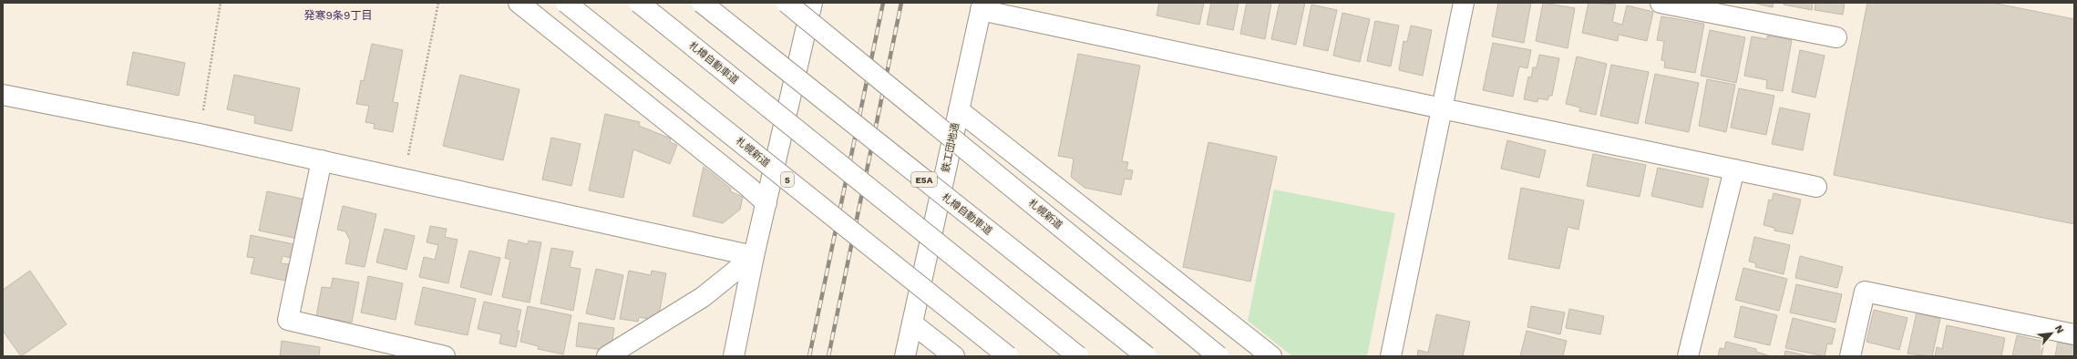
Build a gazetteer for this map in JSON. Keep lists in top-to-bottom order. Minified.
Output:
{"streets":{"main road":["札樽自動車道","鉄工団地通","札幌新道","5","E5A"]},"districts":["発寒9条9丁目"],"north":"top right"}
